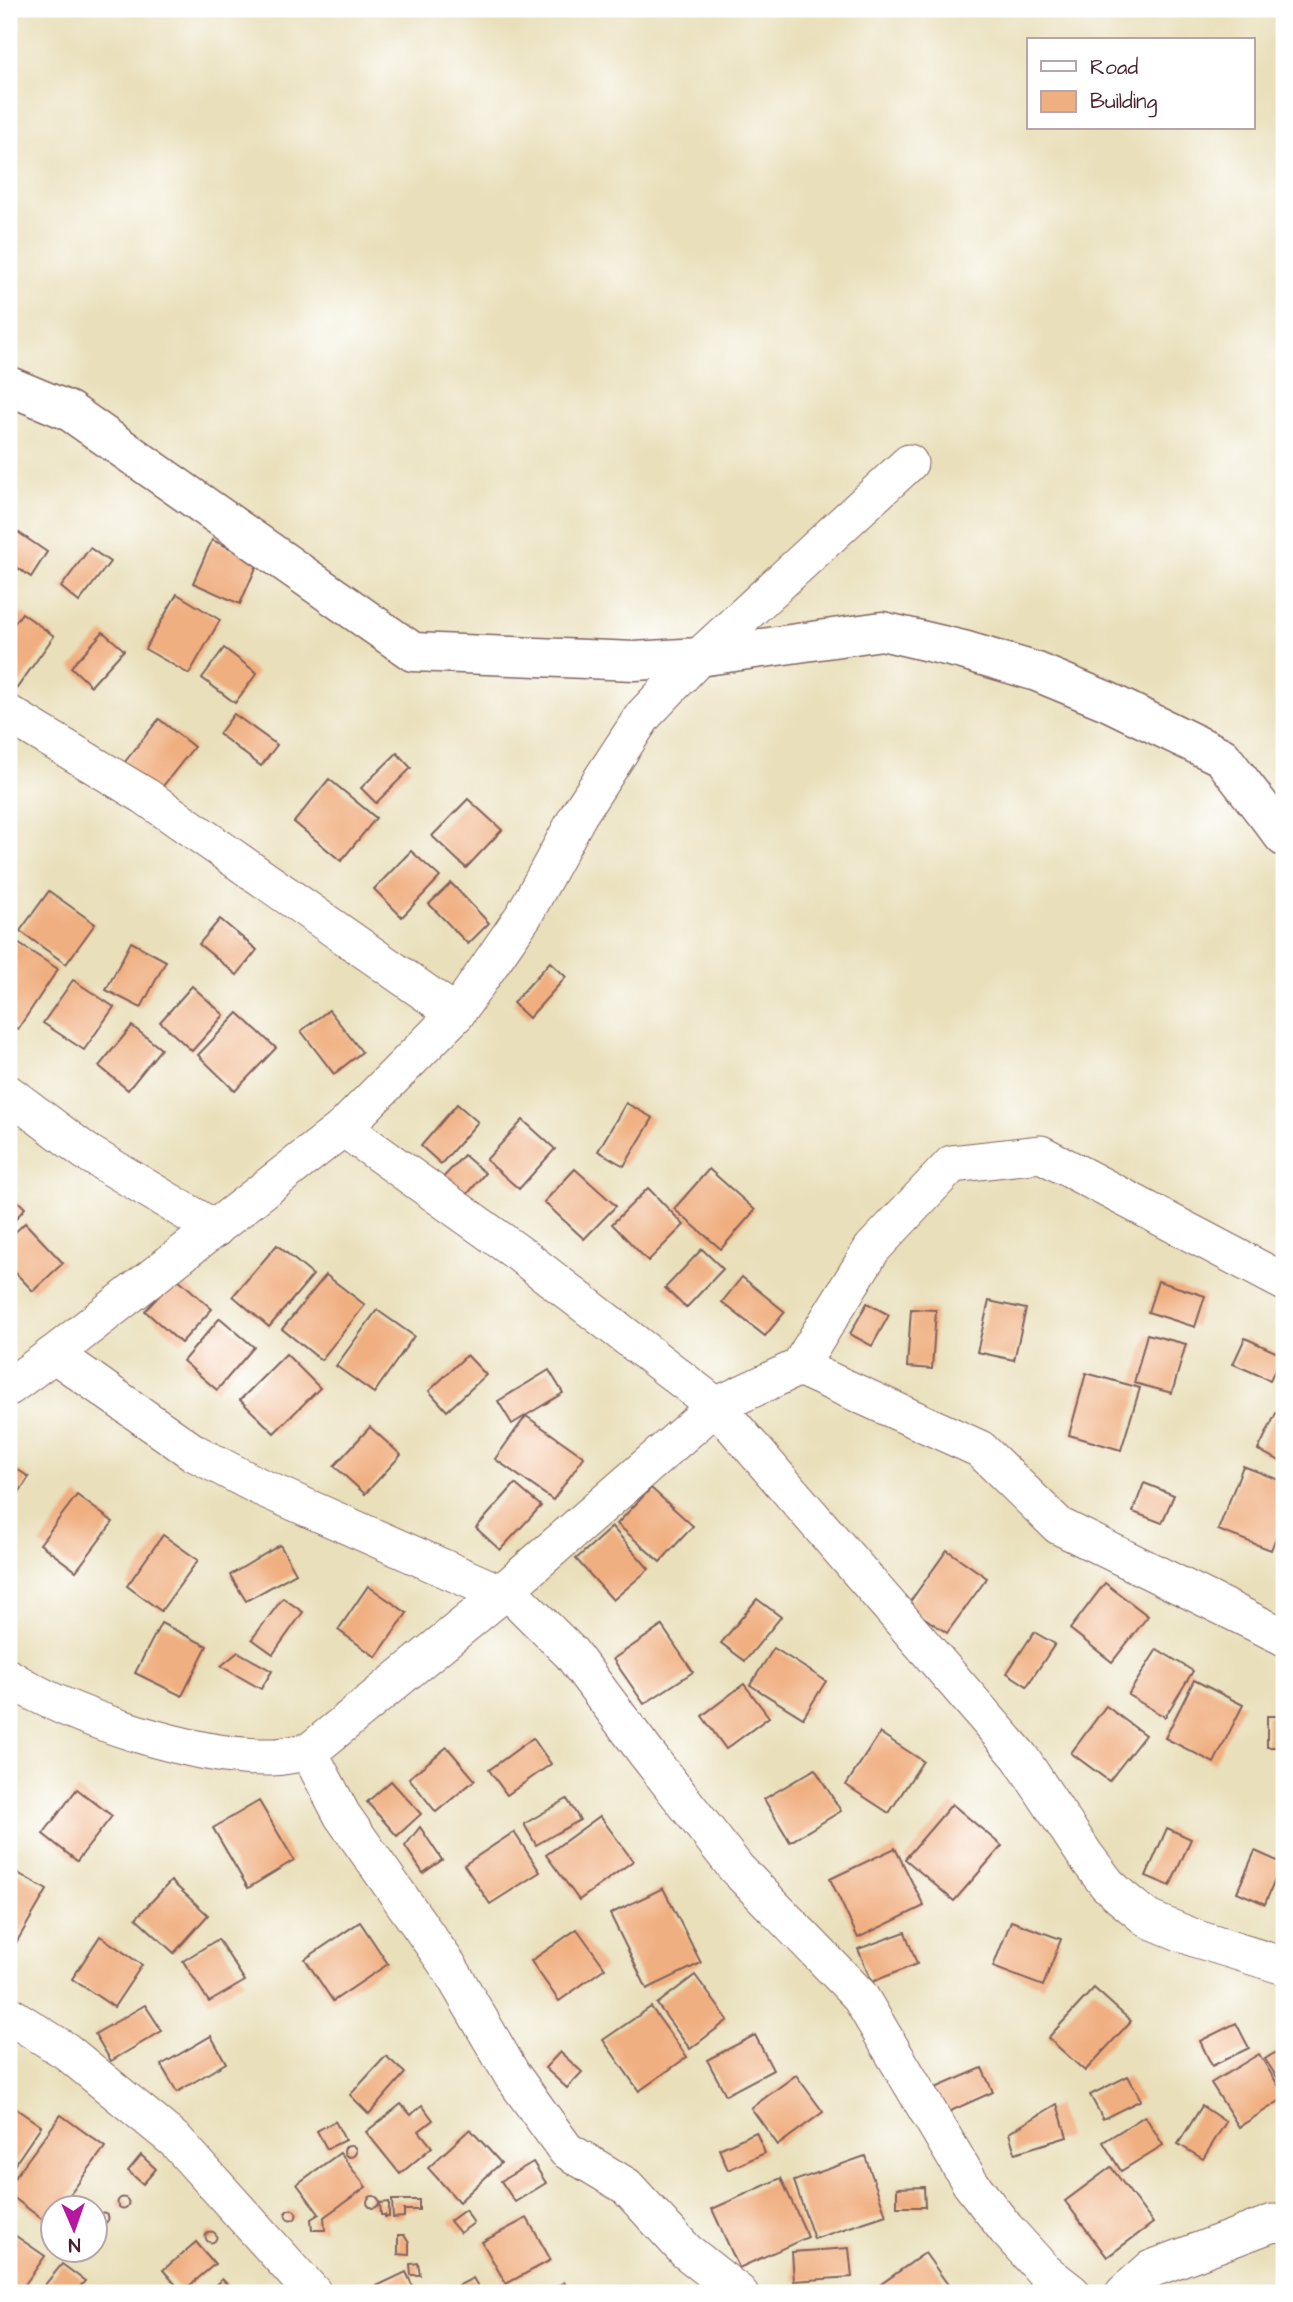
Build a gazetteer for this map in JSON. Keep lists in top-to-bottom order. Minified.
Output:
{"legend":["Road","Building"],"north":"bottom"}
